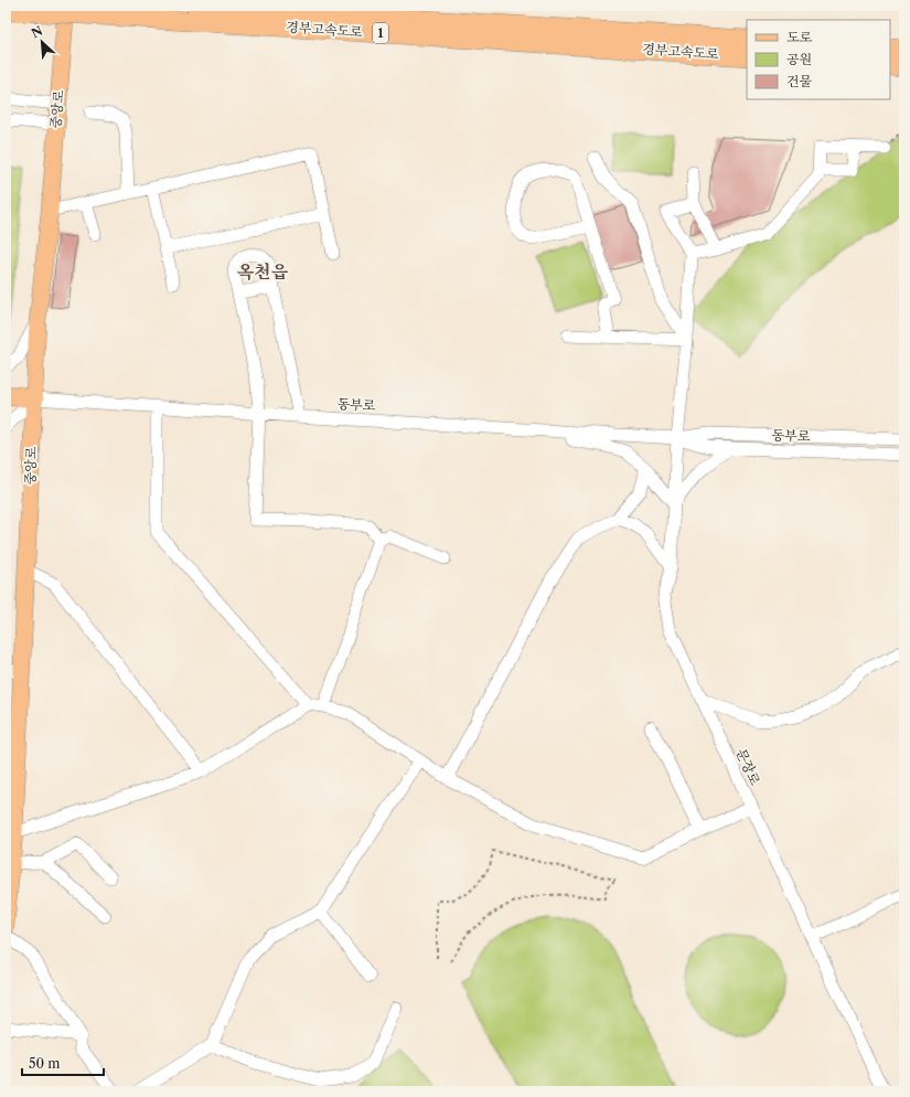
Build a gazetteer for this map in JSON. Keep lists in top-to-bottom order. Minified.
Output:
{"streets":{"highway":["경부고속도로","1"],"main road":["중앙로"],"street":["동부로","문장로"]},"crossings":[["경부고속도로","중앙로"],["중앙로","동부로"],["동부로","문장로"]],"districts":["옥천읍"],"legend":["도로","공원","건물"],"scale_bar":"50 m","north":"top left"}
